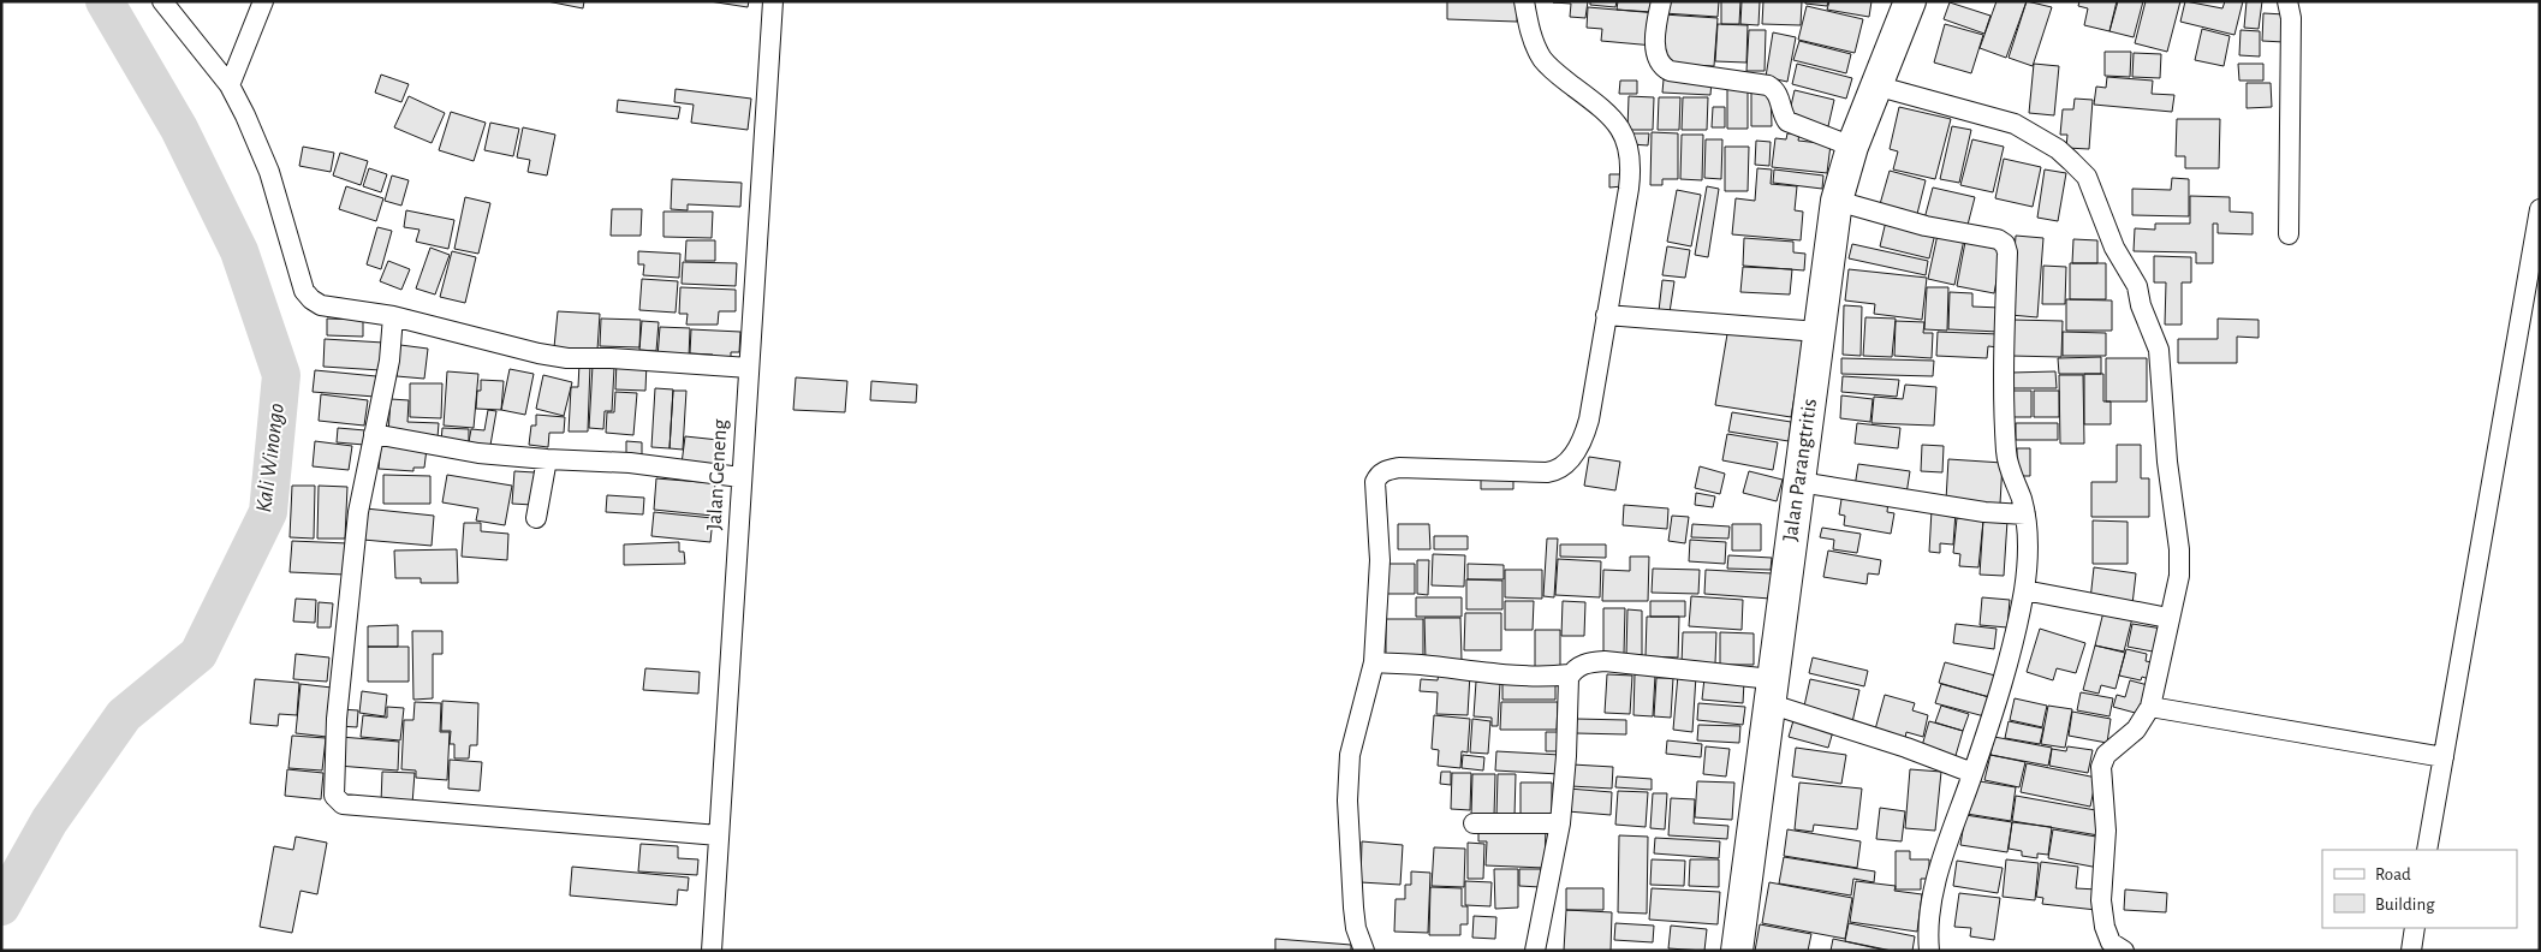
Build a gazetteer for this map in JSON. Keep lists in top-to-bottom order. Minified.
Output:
{"streets":{"main road":["Jalan Parangtritis"],"street":["Jalan Geneng"]},"water":["Kali Winongo"],"legend":["Road","Building"]}
